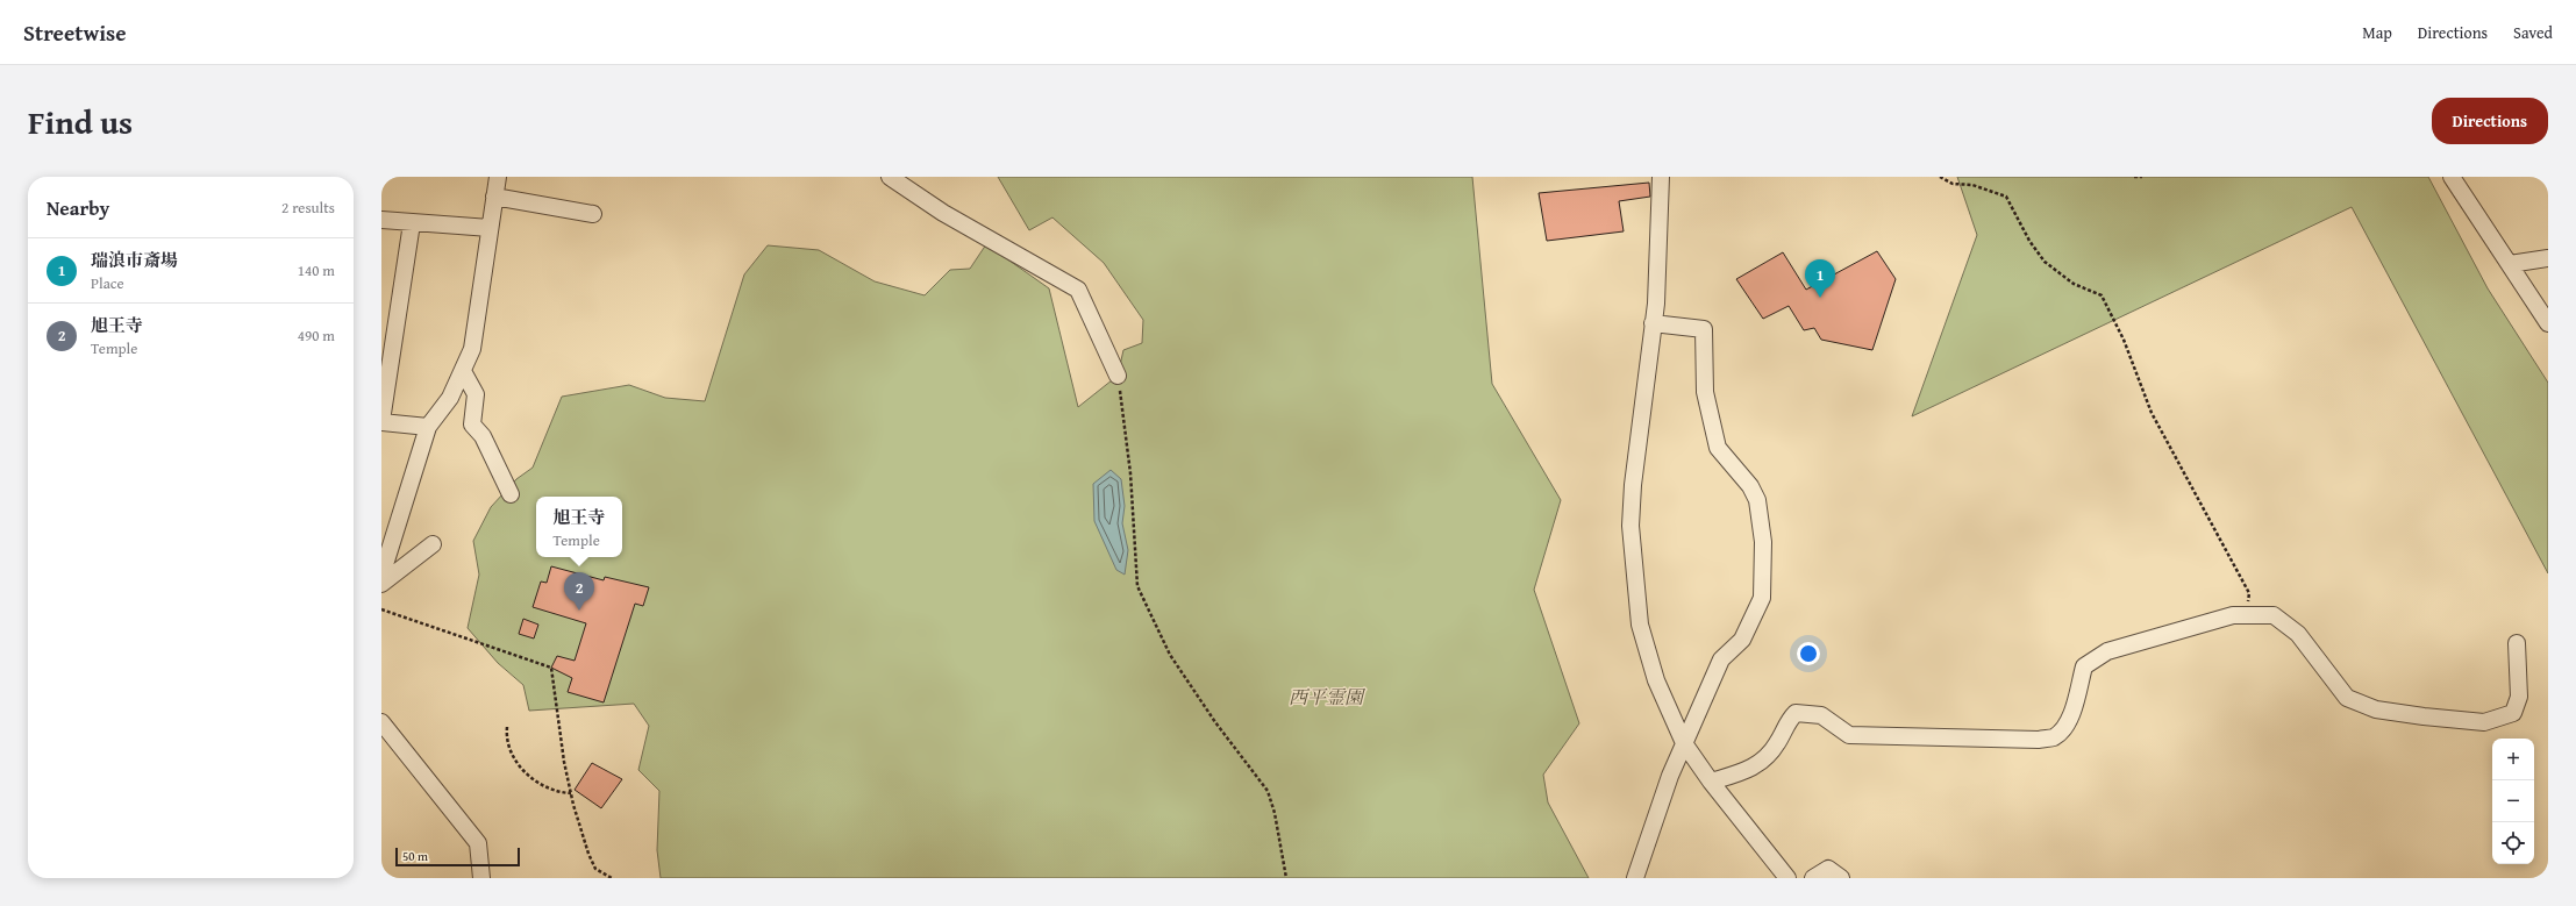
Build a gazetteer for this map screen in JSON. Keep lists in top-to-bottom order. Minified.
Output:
{"parks":["西平霊園"],"scale_bar":"50 m","page":{"header":"Streetwise","nav":["Map","Directions","Saved"],"title":"Find us","buttons":"Directions","heading":["Nearby","2 results"],"list":[{"mark":"1","name":"瑞浪市斎場","note":"Place","value":"140 m"},{"mark":"2","name":"旭王寺","note":"Temple","value":"490 m"}],"pins":["1","2"],"popup":["旭王寺","Temple"],"map_buttons":["+","−"],"scale":"50 m"}}
